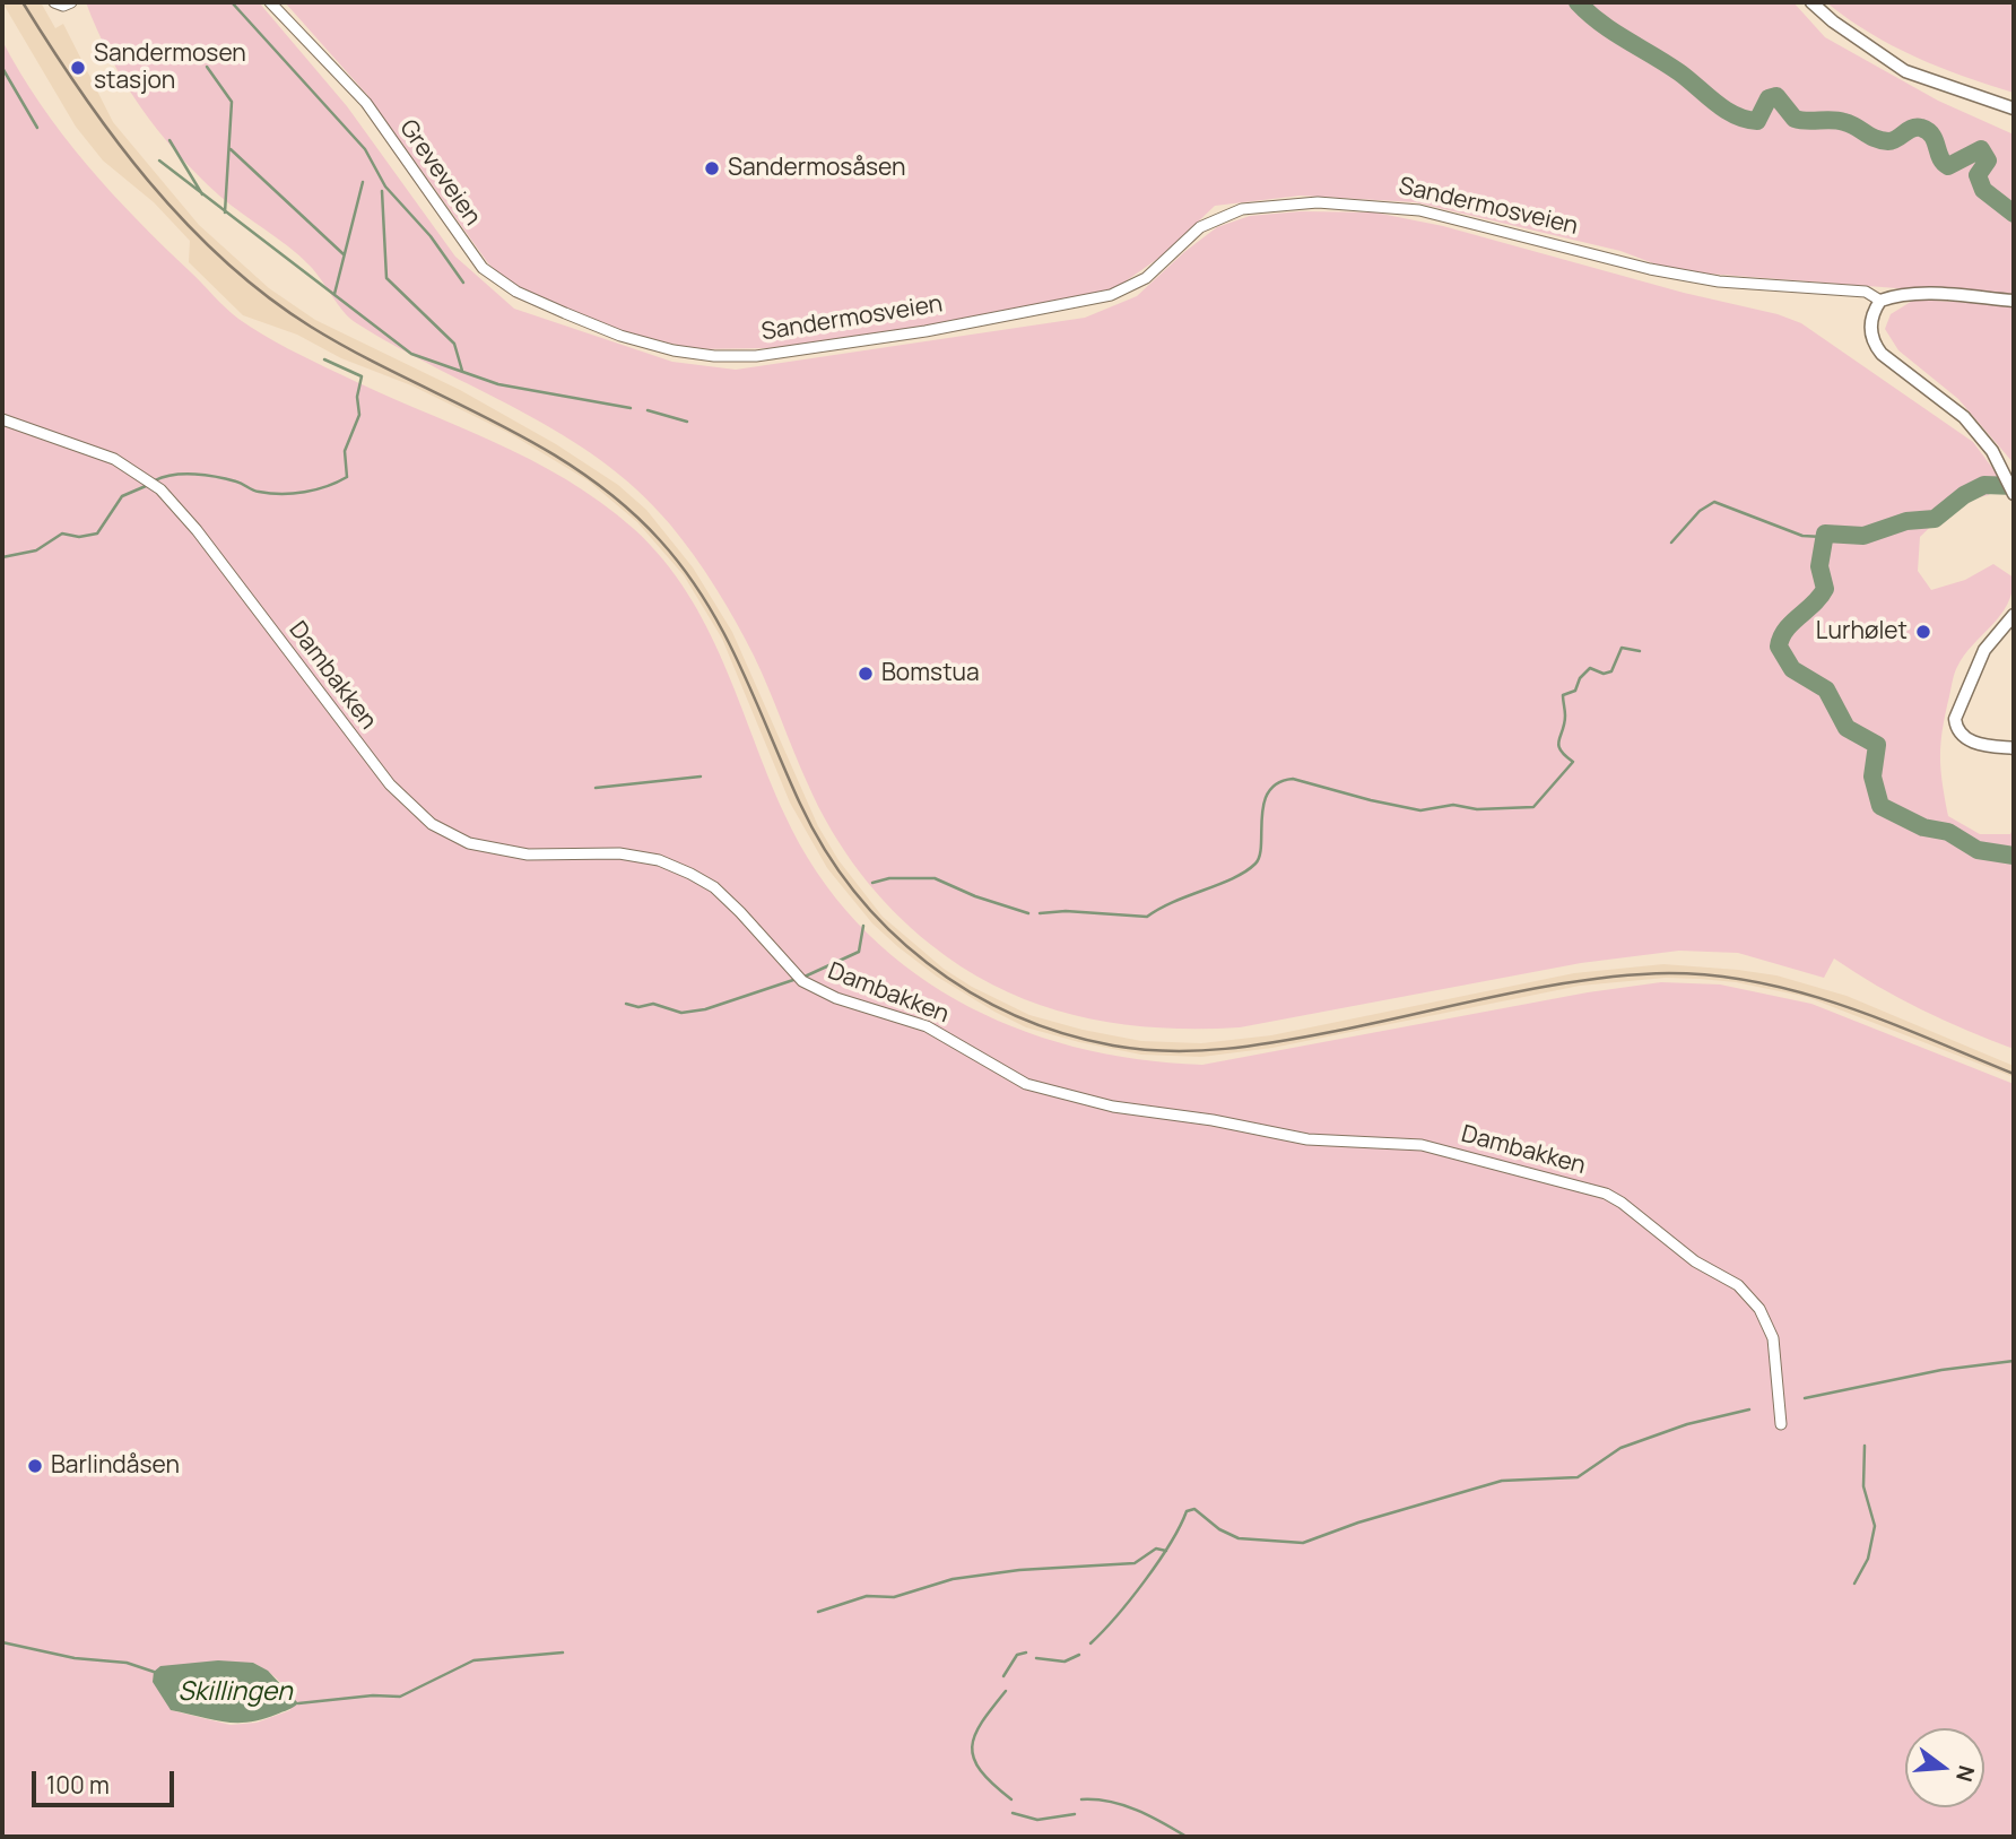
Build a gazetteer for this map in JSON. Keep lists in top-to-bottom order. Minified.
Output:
{"streets":{"street":["Greveveien","Sandermosveien","Dambakken"]},"crossings":[["Greveveien","Sandermosveien"]],"water":["Skillingen"],"places":["Sandermosen stasjon","Sandermosåsen","Lurhølet","Bomstua","Barlindåsen"],"scale_bar":"100 m","north":"right"}
